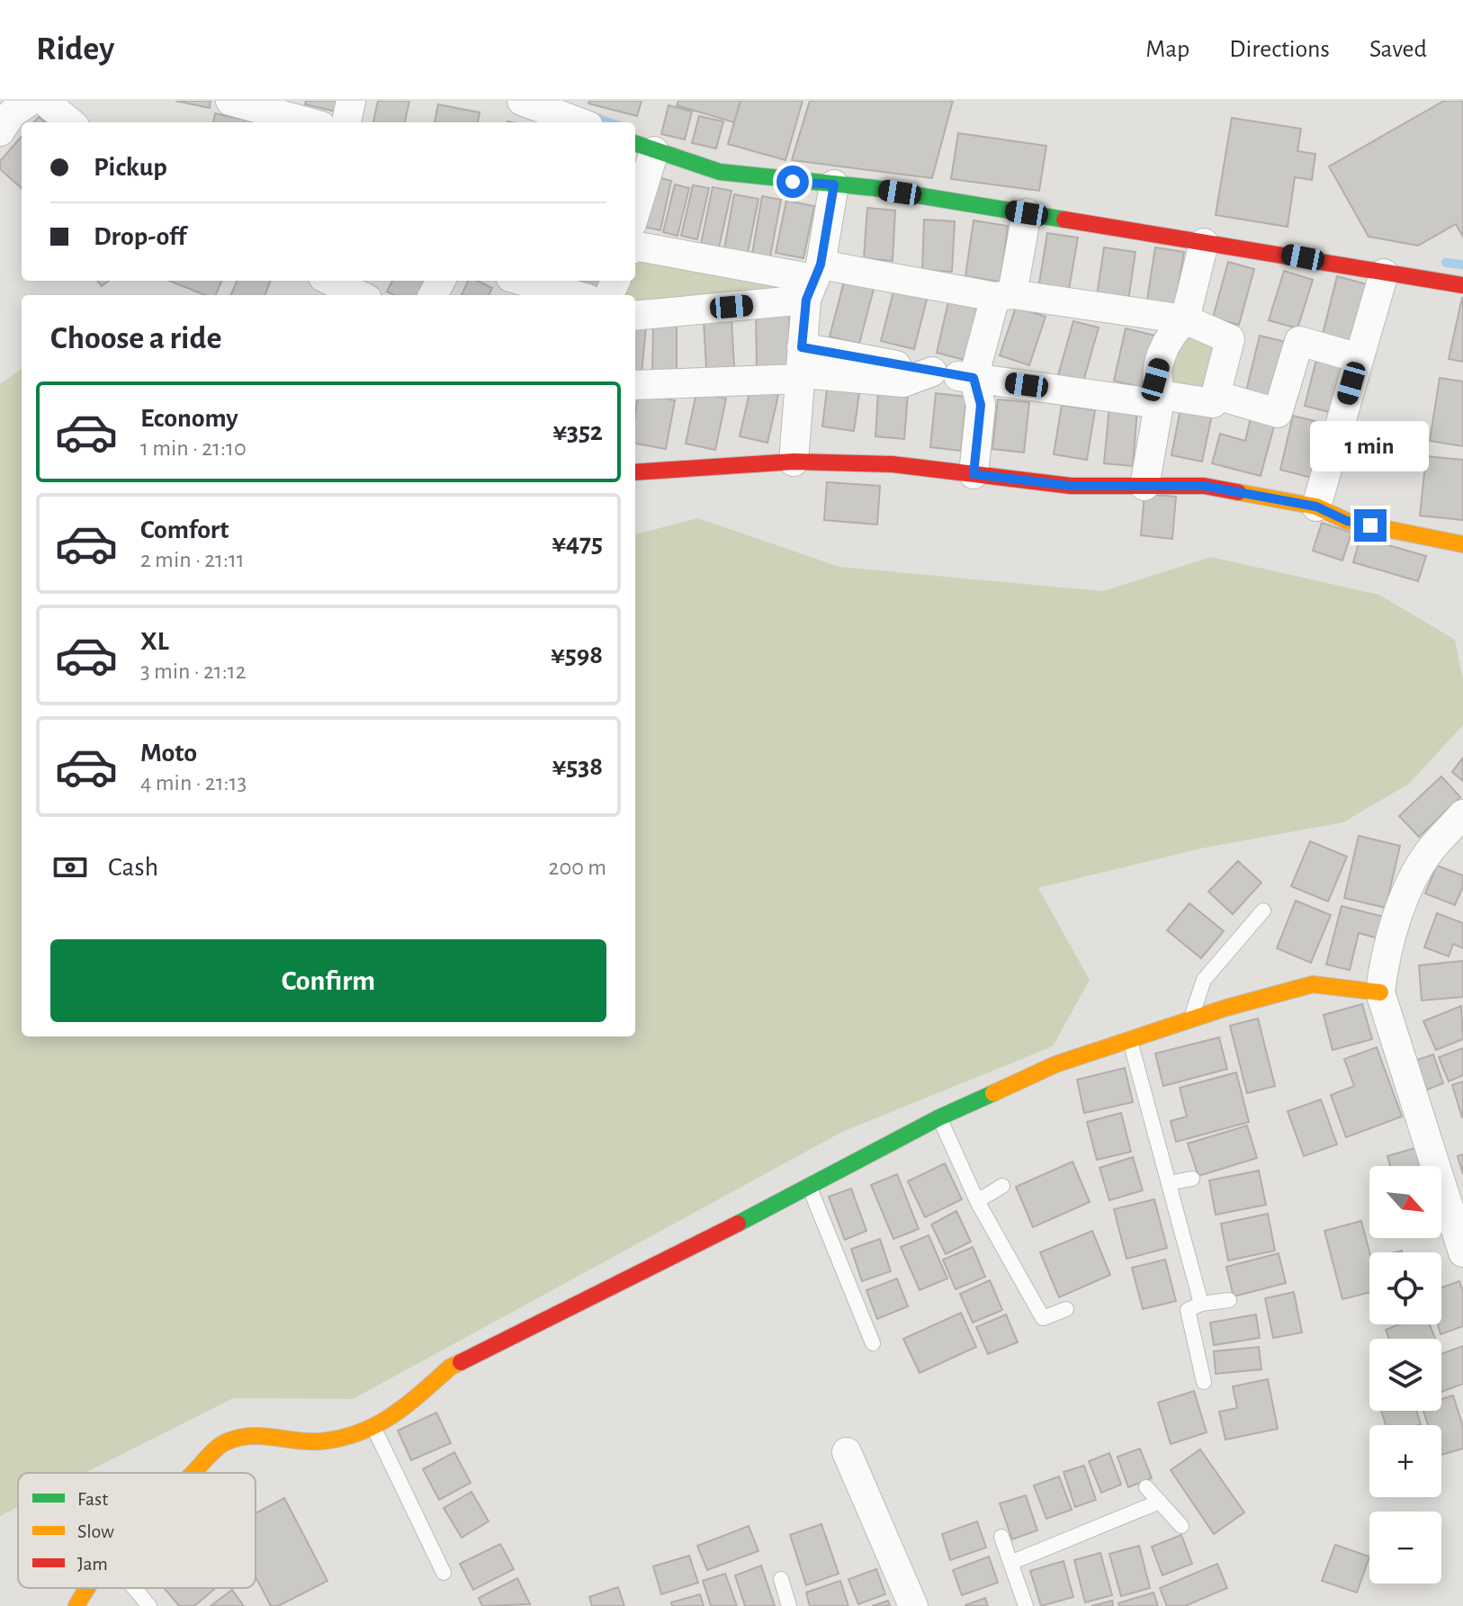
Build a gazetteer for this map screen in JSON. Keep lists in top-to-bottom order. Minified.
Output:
{"legend":["Fast","Slow","Jam"],"north":"bottom right","page":{"header":"Ridey","nav":["Map","Directions","Saved"],"banner":["Pickup","Drop-off"],"heading":"Choose a ride","list":[{"name":"Economy","note":"1 min · 21:10","value":"¥352"},{"name":"Comfort","note":"2 min · 21:11","value":"¥475"},{"name":"XL","note":"3 min · 21:12","value":"¥598"},{"name":"Moto","note":"4 min · 21:13","value":"¥538"}],"bubble":"1 min","pay":["Cash","200 m"],"buttons":"Confirm","map_buttons":["+","−"]}}
